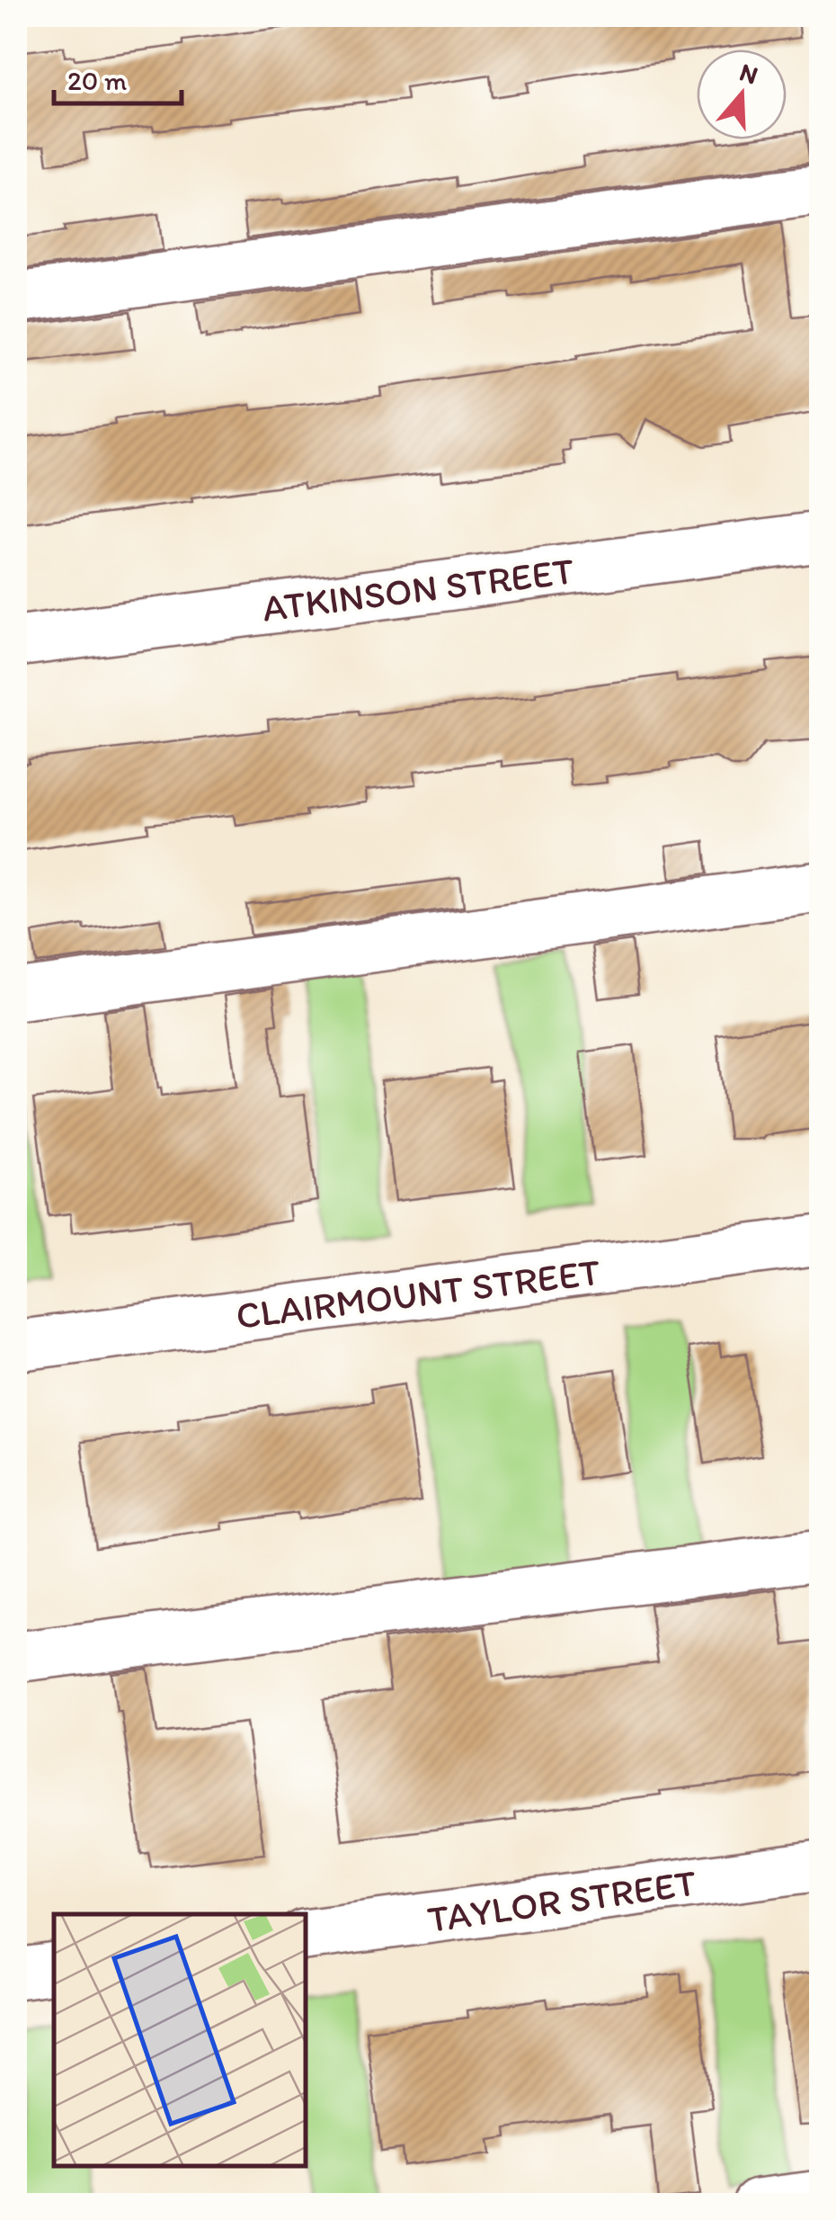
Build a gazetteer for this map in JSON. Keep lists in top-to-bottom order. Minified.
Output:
{"streets":{"street":["ATKINSON STREET","CLAIRMOUNT STREET","TAYLOR STREET"]},"scale_bar":"20 m","north":"top"}
